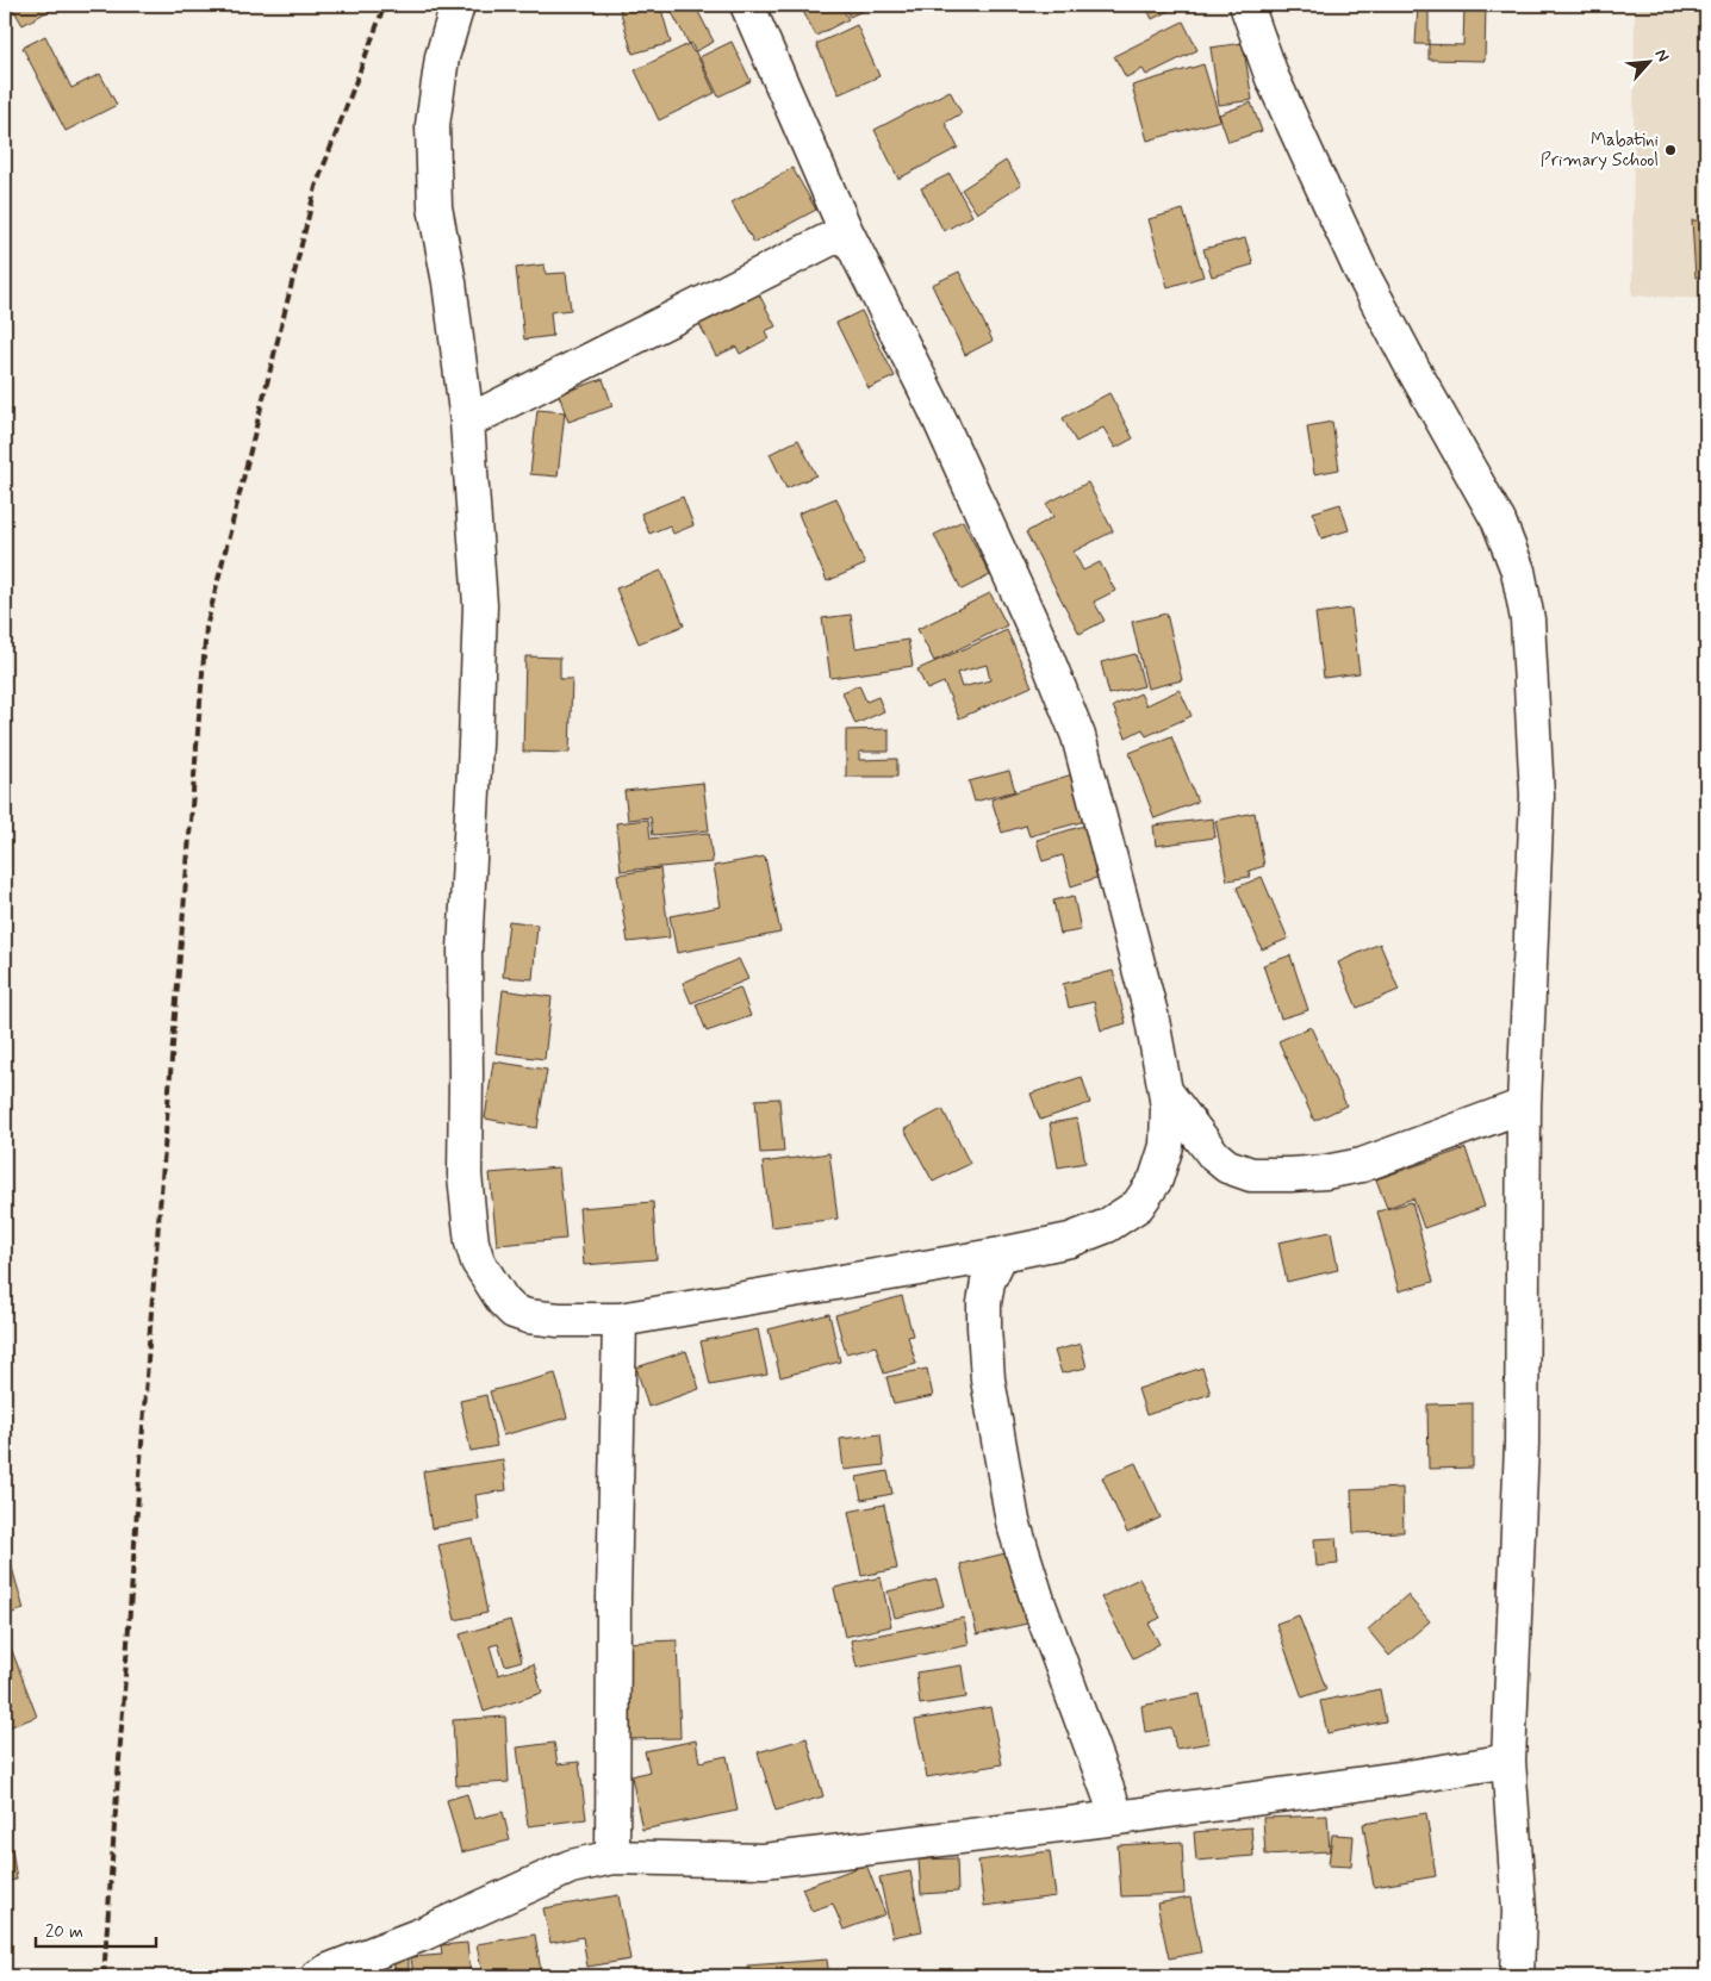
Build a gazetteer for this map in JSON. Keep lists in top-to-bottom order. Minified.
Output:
{"places":["Mabatini Primary School"],"scale_bar":"20 m","north":"top right"}
